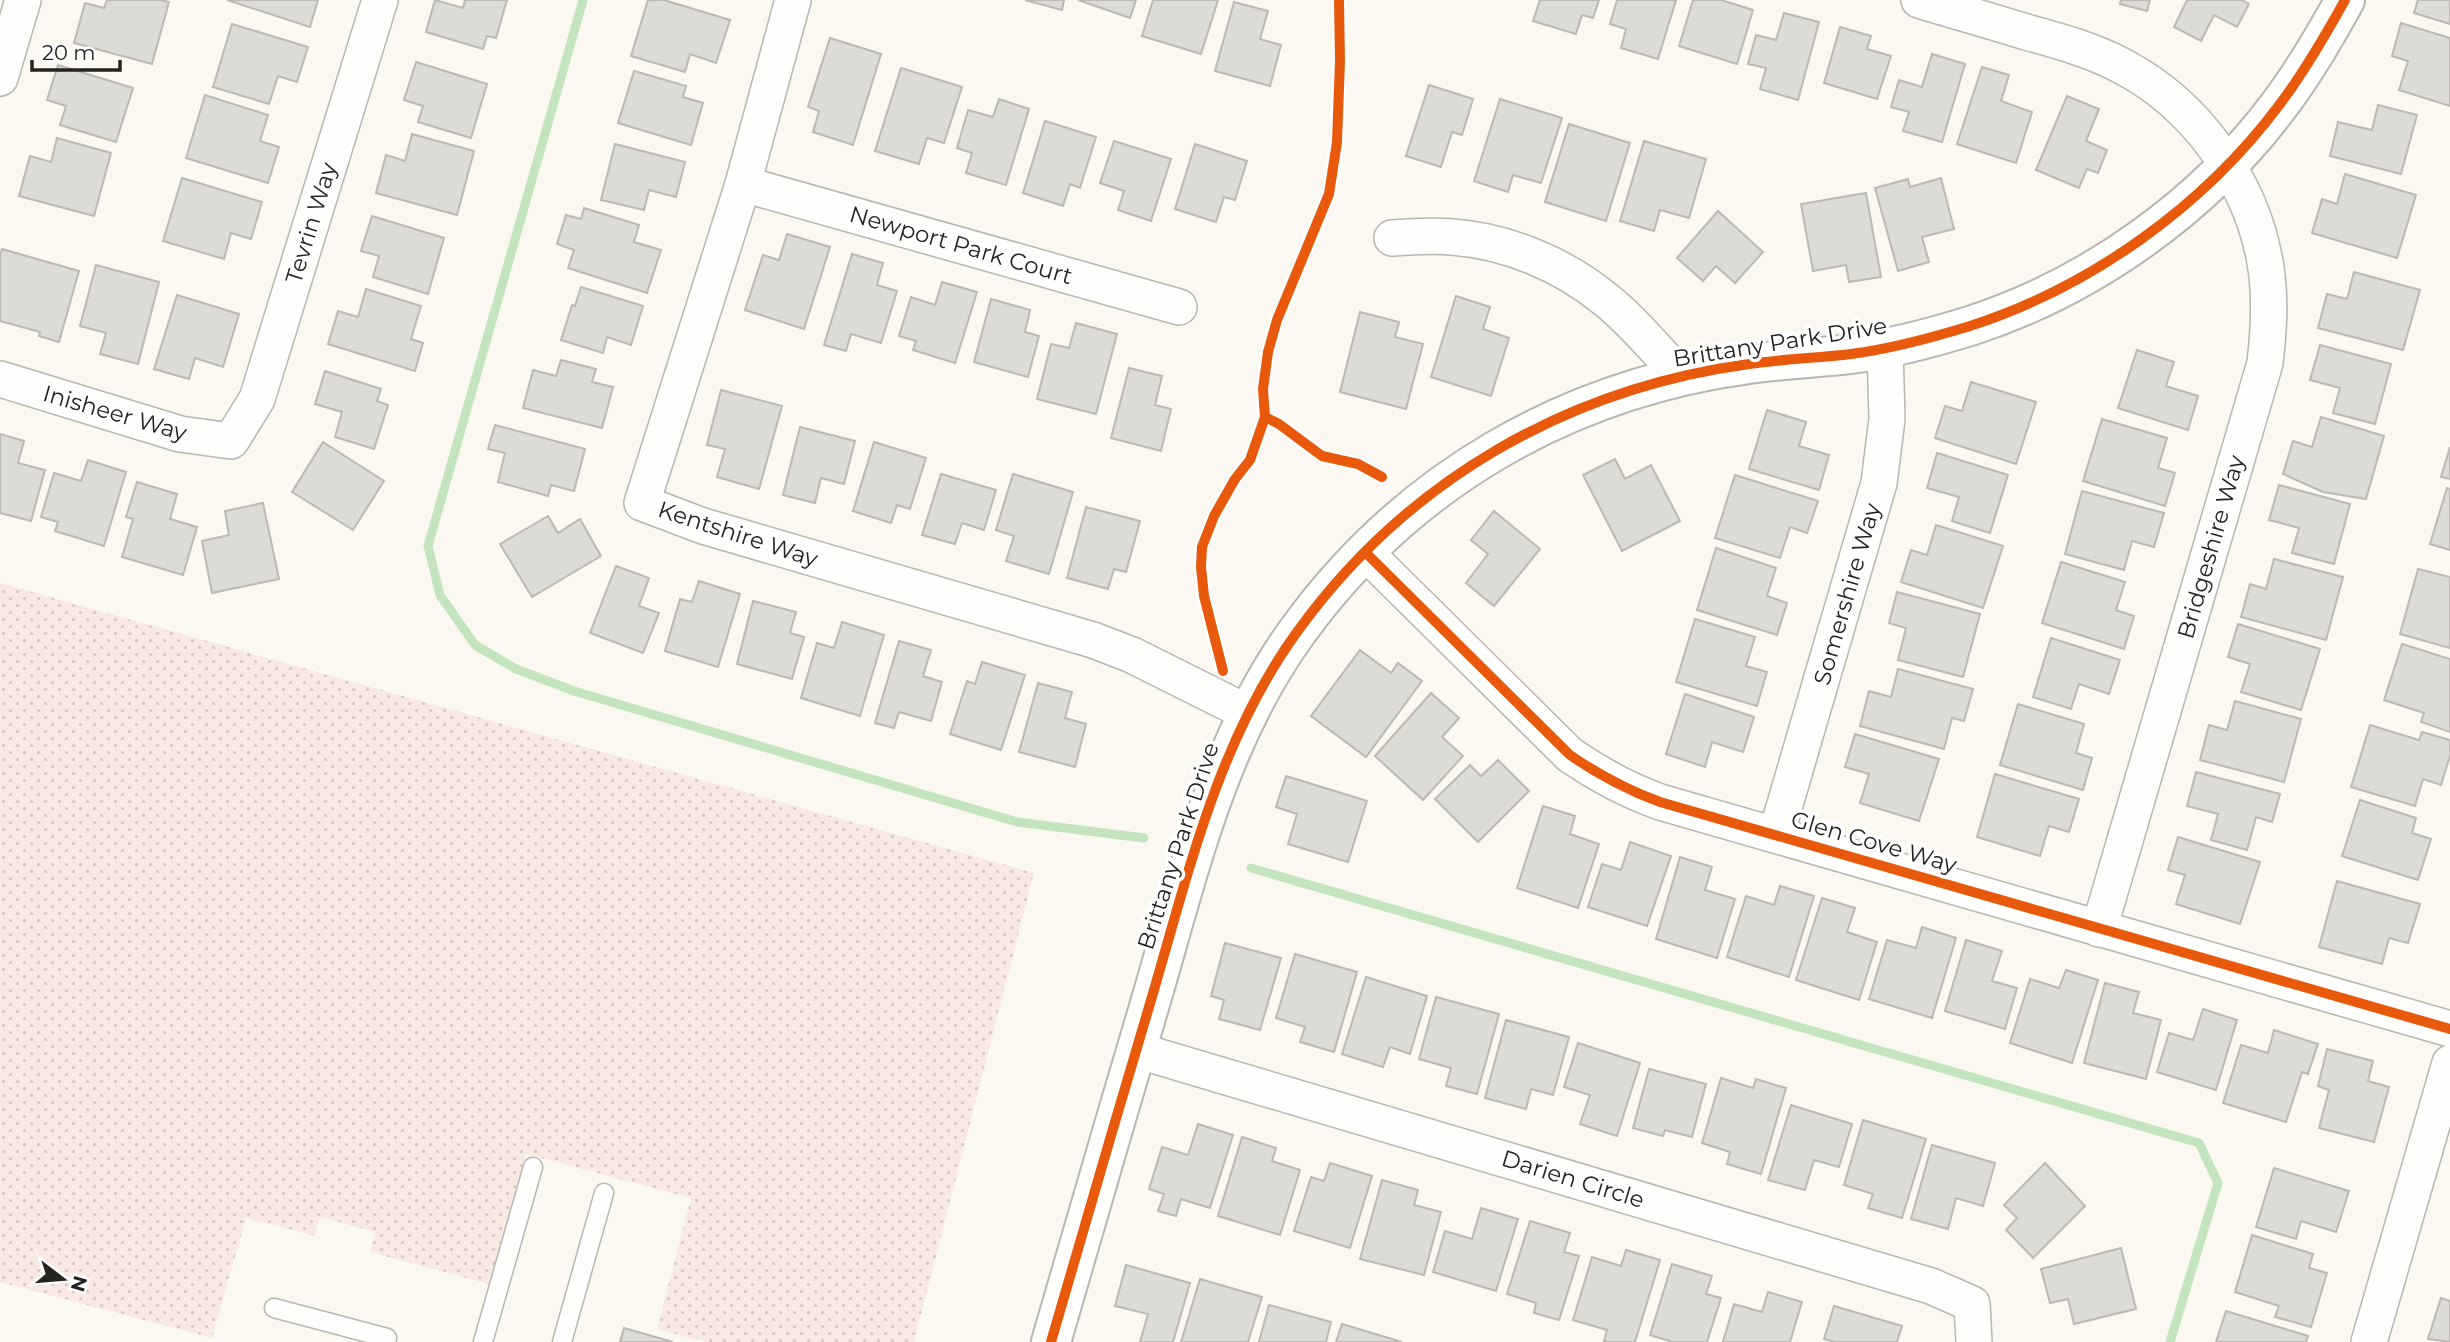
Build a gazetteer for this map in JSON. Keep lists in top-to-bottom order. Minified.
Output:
{"streets":{"street":["Tevrin Way","Newport Park Court","Brittany Park Drive","Inisheer Way","Kentshire Way","Bridgeshire Way","Somershire Way","Glen Cove Way","Darien Circle"]},"crossings":[["Tevrin Way","Inisheer Way"],["Newport Park Court","Kentshire Way"],["Brittany Park Drive","Kentshire Way"],["Brittany Park Drive","Bridgeshire Way"],["Brittany Park Drive","Somershire Way"],["Brittany Park Drive","Glen Cove Way"],["Brittany Park Drive","Darien Circle"],["Bridgeshire Way","Glen Cove Way"],["Somershire Way","Glen Cove Way"]],"scale_bar":"20 m","north":"right"}
